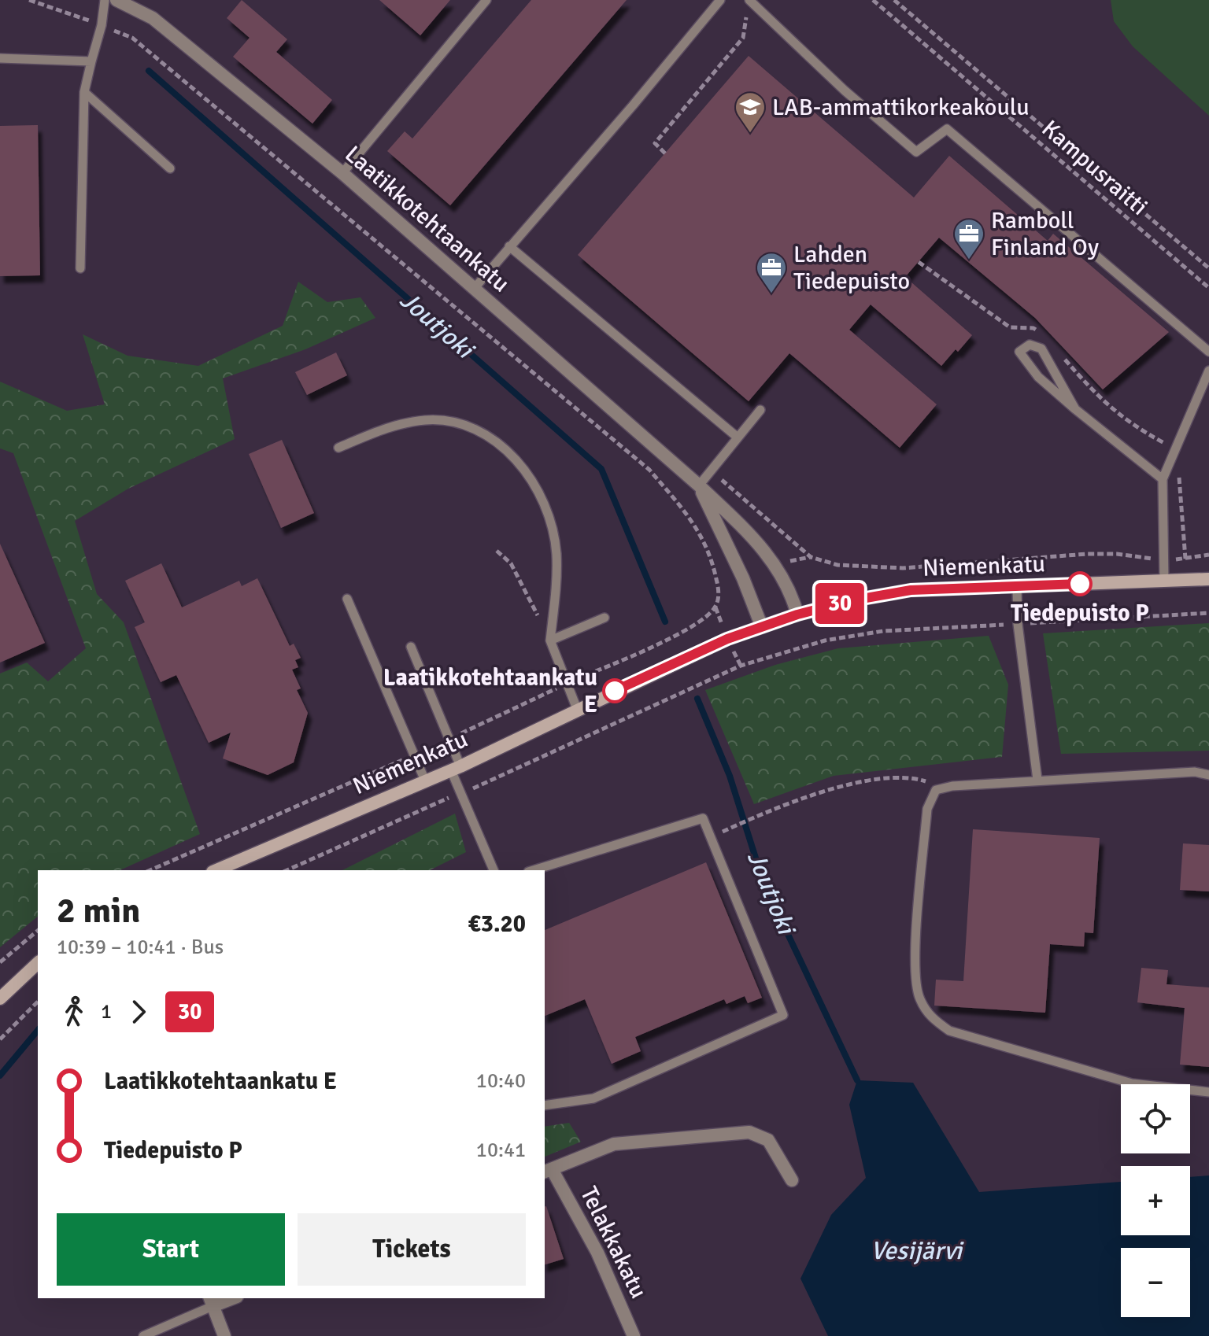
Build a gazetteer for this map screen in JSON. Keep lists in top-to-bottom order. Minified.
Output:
{"streets":{"street":["Laatikkotehtaankatu","Niemenkatu","Telakkakatu"],"path":["Kampusraitti"]},"crossings":[["Laatikkotehtaankatu","Niemenkatu"]],"water":["Joutjoki","Vesijärvi"],"places":{"school or university":["LAB-ammattikorkeakoulu"],"office":["Ramboll Finland Oy","Lahden Tiedepuisto"],"other":["Tiedepuisto P","Laatikkotehtaankatu E"]},"lines":["bus line 30"],"page":{"on_map":"30","heading":["2 min","10:39 – 10:41 · Bus","€3.20"],"legs":["1","30"],"list":[{"name":"Laatikkotehtaankatu E","value":"10:40"},{"name":"Tiedepuisto P","value":"10:41"}],"map_buttons":["+","−"],"buttons":["Start","Tickets"]}}
